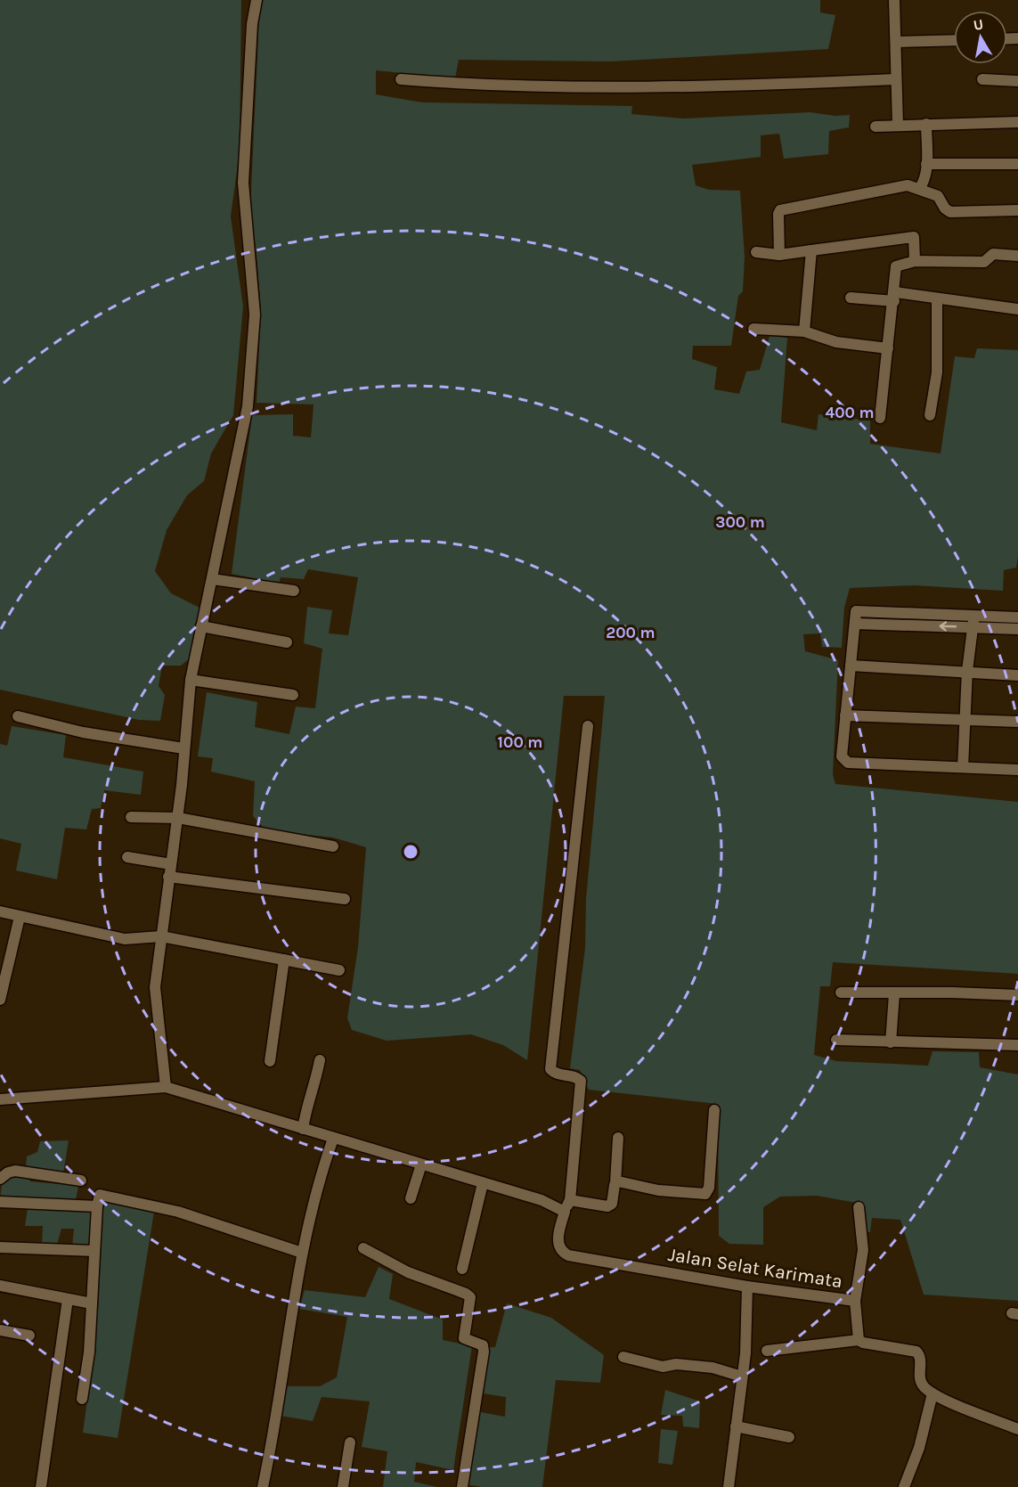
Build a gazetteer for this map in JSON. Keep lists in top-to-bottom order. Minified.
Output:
{"streets":{"street":["Jalan Selat Karimata"]},"north":"top","rings":["400 m","300 m","200 m","100 m"]}
